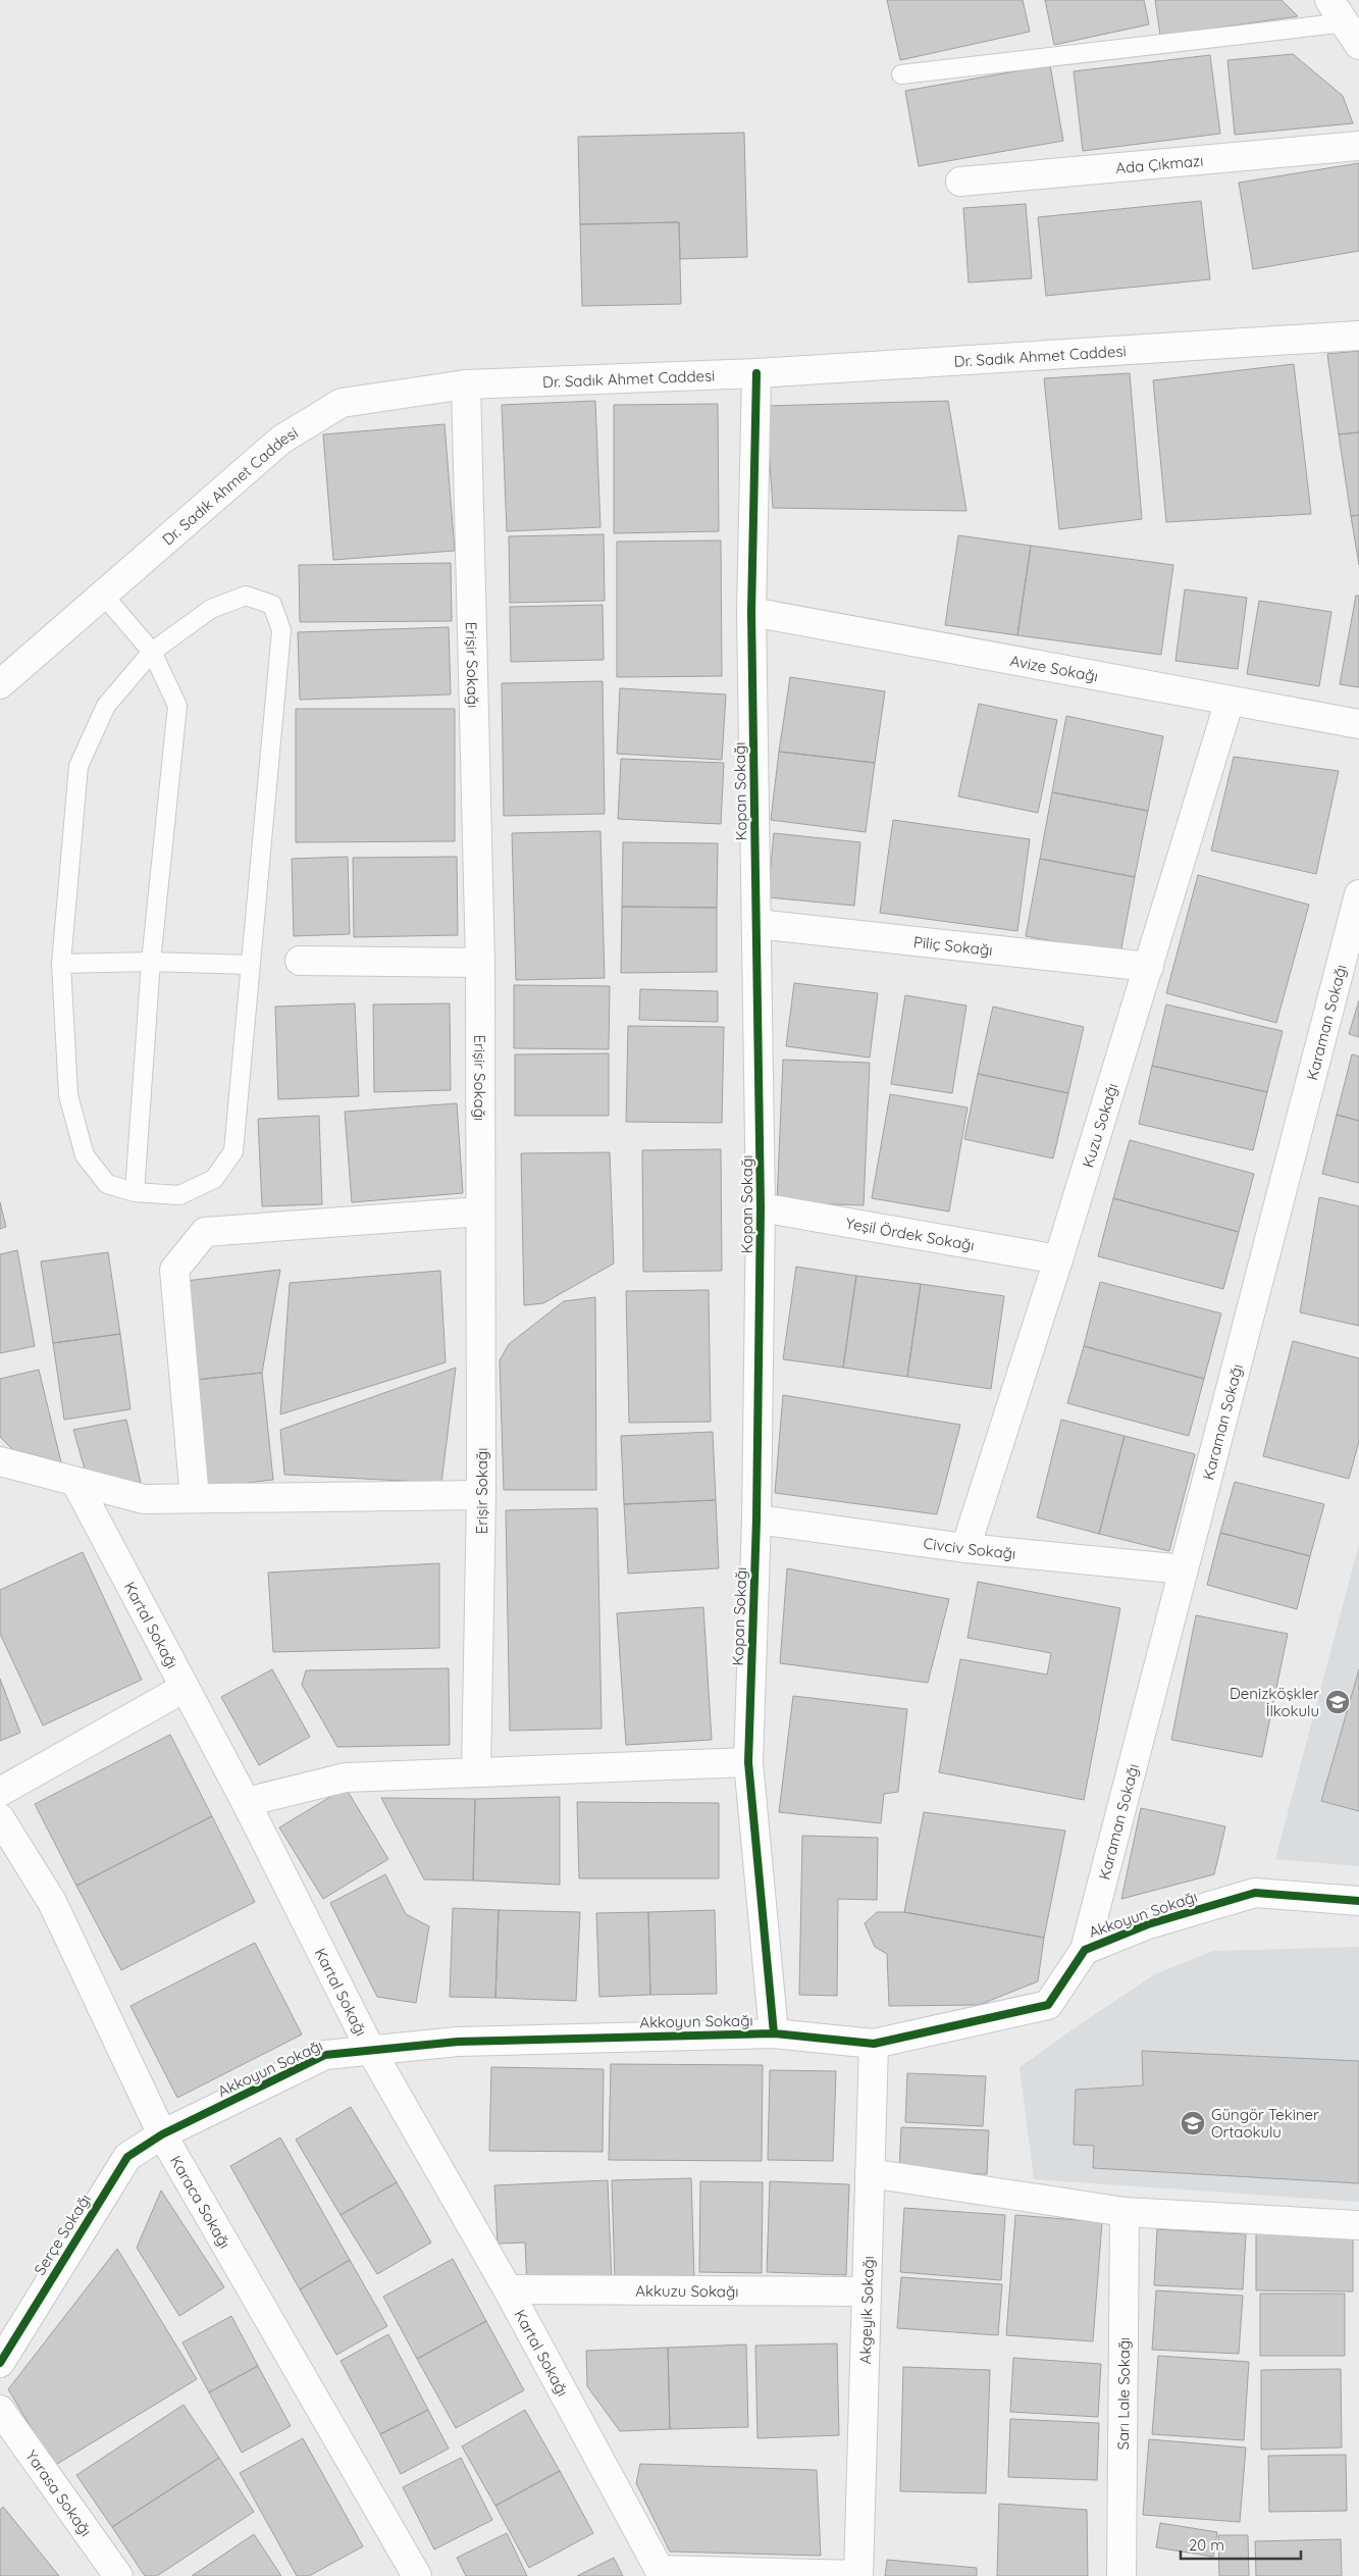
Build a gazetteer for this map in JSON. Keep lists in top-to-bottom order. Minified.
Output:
{"streets":{"street":["Ada Çıkmazı","Dr. Sadık Ahmet Caddesi","Erişir Sokağı","Avize Sokağı","Kopan Sokağı","Piliç Sokağı","Karaman Sokağı","Kuzu Sokağı","Yeşil Ördek Sokağı","Civciv Sokağı","Kartal Sokağı","Akkoyun Sokağı","Karaca Sokağı","Serçe Sokağı","Akkuzu Sokağı","Akgeyik Sokağı","Sarı Lale Sokağı","Yarasa Sokağı"]},"crossings":[["Dr. Sadık Ahmet Caddesi","Erişir Sokağı"],["Dr. Sadık Ahmet Caddesi","Kopan Sokağı"],["Avize Sokağı","Kopan Sokağı"],["Avize Sokağı","Kuzu Sokağı"],["Kopan Sokağı","Piliç Sokağı"],["Kopan Sokağı","Yeşil Ördek Sokağı"],["Kopan Sokağı","Civciv Sokağı"],["Kopan Sokağı","Akkoyun Sokağı"],["Piliç Sokağı","Kuzu Sokağı"],["Karaman Sokağı","Civciv Sokağı"],["Karaman Sokağı","Akkoyun Sokağı"],["Kuzu Sokağı","Yeşil Ördek Sokağı"],["Kuzu Sokağı","Civciv Sokağı"],["Kartal Sokağı","Akkoyun Sokağı"],["Kartal Sokağı","Akkuzu Sokağı"],["Akkoyun Sokağı","Karaca Sokağı"],["Akkoyun Sokağı","Serçe Sokağı"],["Akkoyun Sokağı","Akgeyik Sokağı"],["Karaca Sokağı","Serçe Sokağı"],["Akkuzu Sokağı","Akgeyik Sokağı"]],"places":{"school or university":["Denizköşkler İlkokulu","Güngör Tekiner Ortaokulu"]},"scale_bar":"20 m"}
